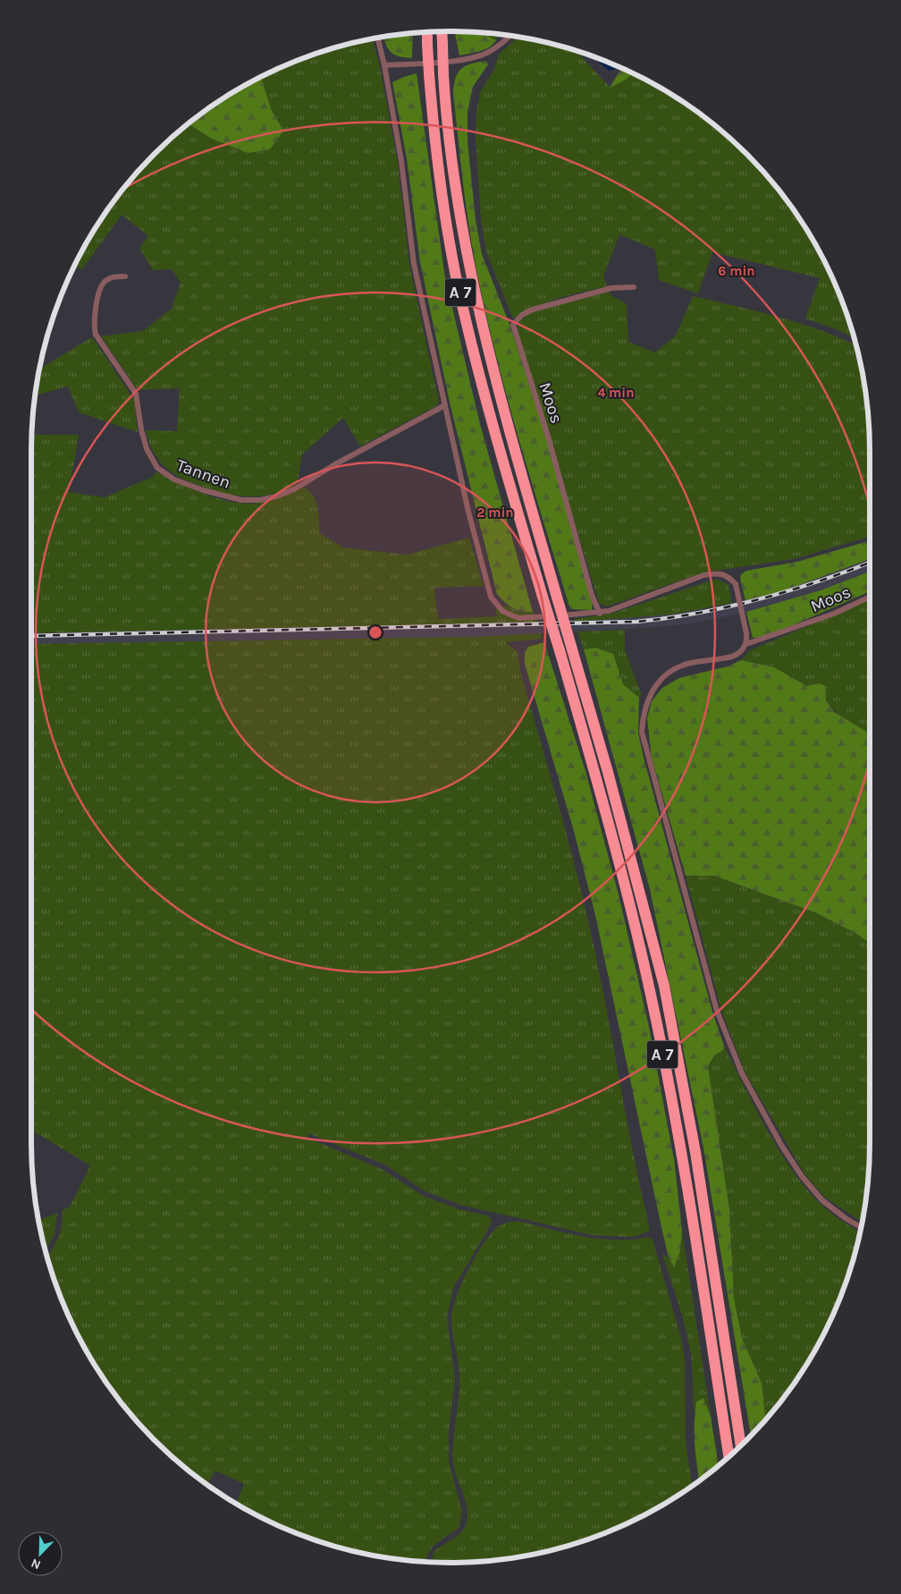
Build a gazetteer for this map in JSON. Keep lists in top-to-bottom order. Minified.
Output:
{"streets":{"highway":["A 7"],"street":["Moos","Tannen"]},"north":"bottom left","rings":["6 min","4 min","2 min"]}
